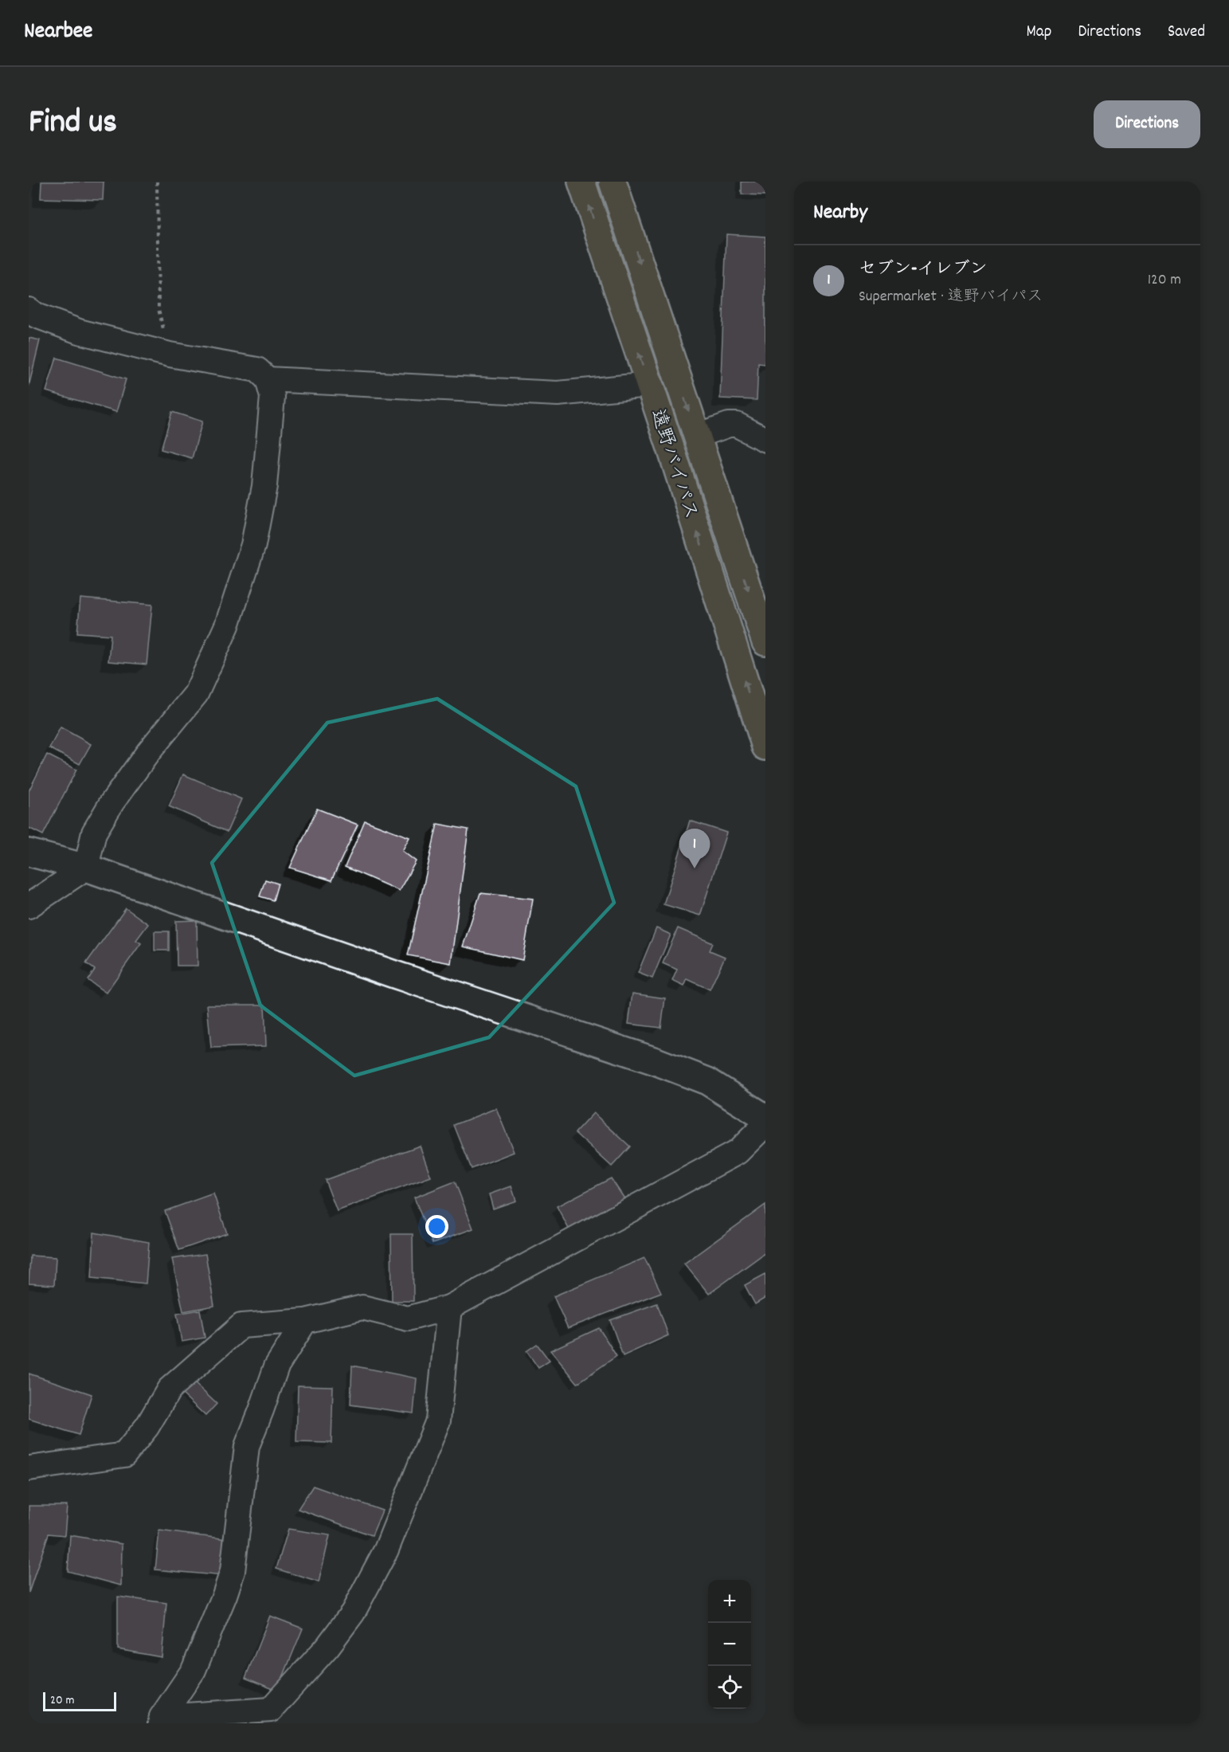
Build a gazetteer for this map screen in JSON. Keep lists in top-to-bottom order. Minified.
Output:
{"streets":{"highway":["遠野バイパス"]},"scale_bar":"20 m","page":{"header":"Nearbee","nav":["Map","Directions","Saved"],"title":"Find us","buttons":"Directions","heading":"Nearby","list":[{"mark":"1","name":"セブン-イレブン","note":"Supermarket · 遠野バイパス","value":"120 m"}],"pins":"1","map_buttons":["+","−"],"scale":"20 m"}}
